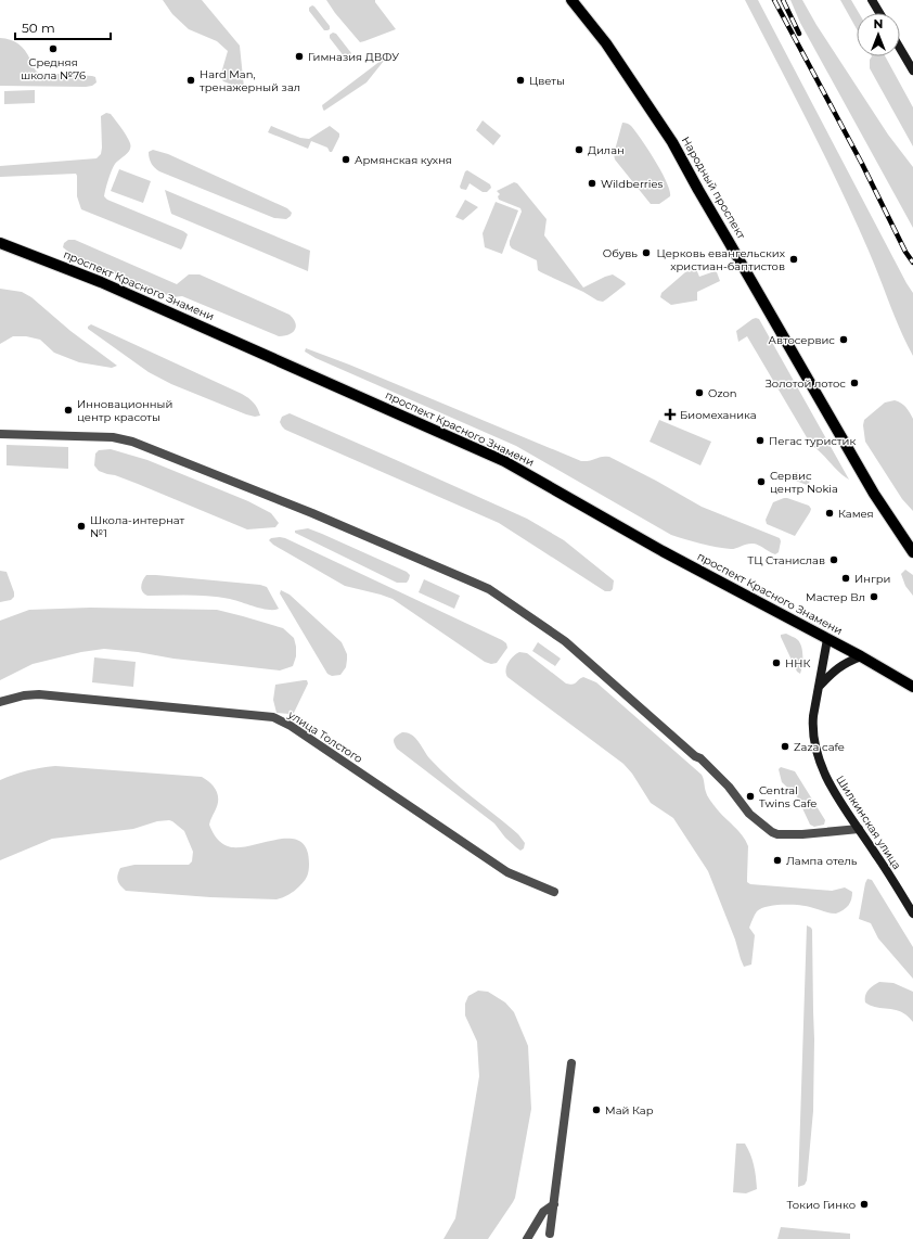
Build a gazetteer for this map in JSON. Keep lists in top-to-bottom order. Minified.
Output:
{"streets":{"main road":["Народный проспект","проспект Красного Знамени","Шилкинская улица"],"street":["улица Толстого"]},"crossings":[["проспект Красного Знамени","Шилкинская улица"]],"places":{"other":["Средняя школа №76","Гимназия ДВФУ","Hard Man, тренажерный зал","Цветы","Дилан","Армянская кухня","Wildberries","Обувь","Церковь евангельских христиан-баптистов","Автосервис","Золотой лотос","Ozon","Инновационный центр красоты","Пегас туристик","Сервис центр Nokia","Камея","Школа-интернат №1","ТЦ Станислав","Ингри","Мастер Вл","ННК","Zaza cafe","Central Twins Cafe","Лампа отель","Май Кар","Токио Гинко"],"health":["Биомеханика"]},"scale_bar":"50 m","north":"top"}
